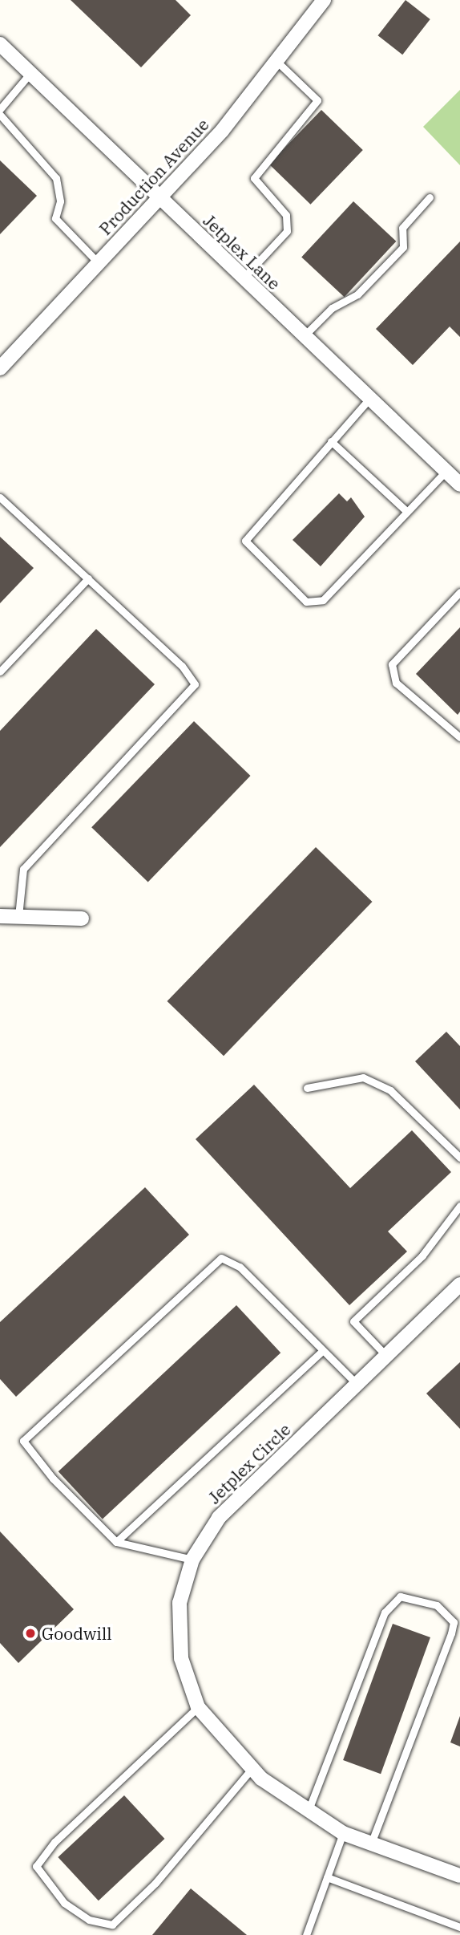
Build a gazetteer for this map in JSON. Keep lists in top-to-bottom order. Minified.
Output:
{"streets":{"street":["Production Avenue","Jetplex Lane","Jetplex Circle"]},"crossings":[["Production Avenue","Jetplex Lane"]],"places":["Goodwill"]}
